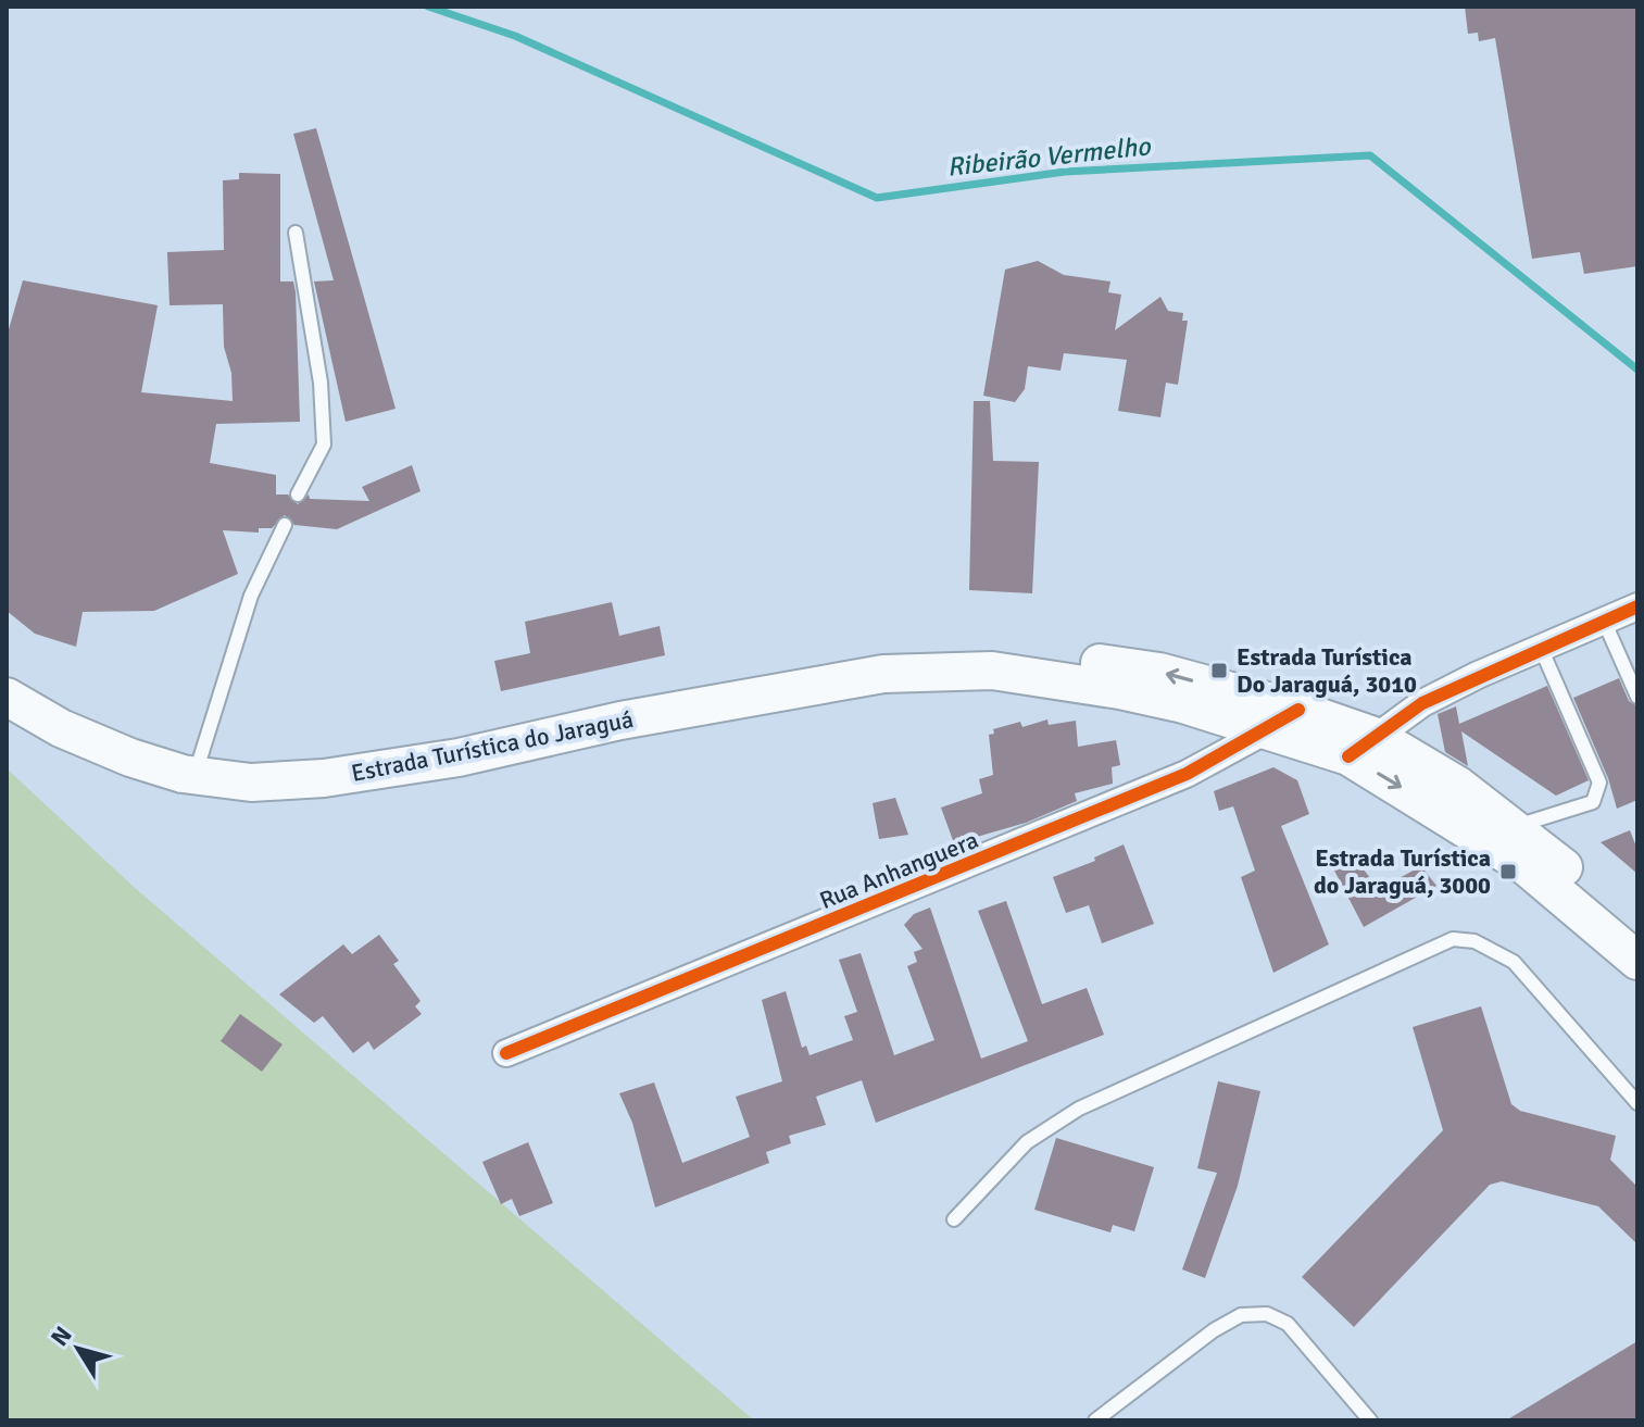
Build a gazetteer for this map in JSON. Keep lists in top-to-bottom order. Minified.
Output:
{"streets":{"main road":["Estrada Turística do Jaraguá"],"street":["Rua Anhanguera"]},"crossings":[["Estrada Turística do Jaraguá","Rua Anhanguera"]],"water":["Ribeirão Vermelho"],"places":{"transit":["Estrada Turística Do Jaraguá, 3010","Estrada Turística do Jaraguá, 3000"]},"north":"top left"}
